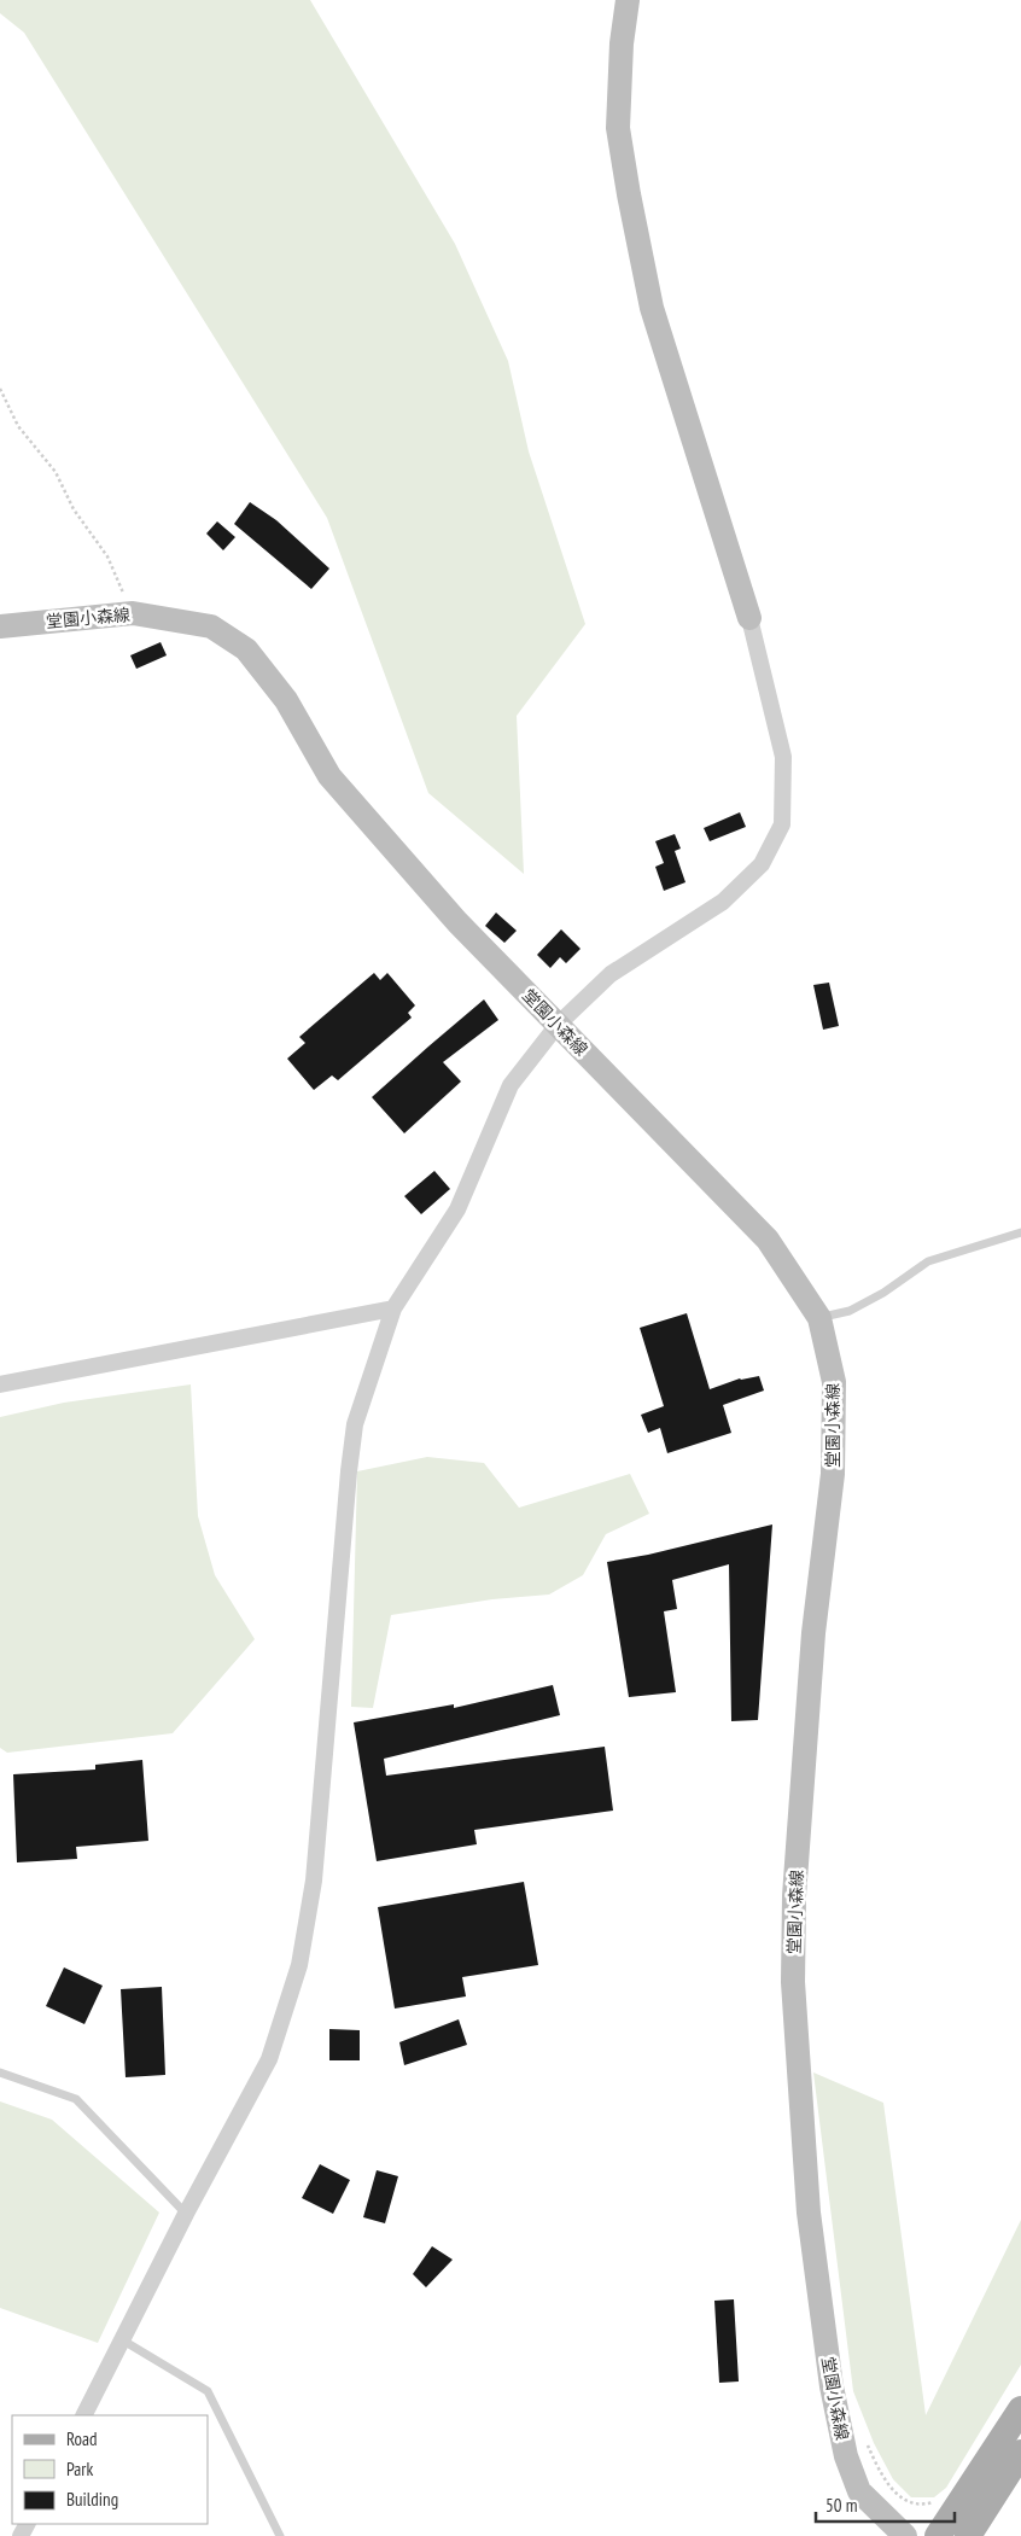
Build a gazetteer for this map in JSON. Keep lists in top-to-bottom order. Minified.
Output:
{"streets":{"main road":["堂園小森線"]},"legend":["Road","Park","Building"],"scale_bar":"50 m"}
